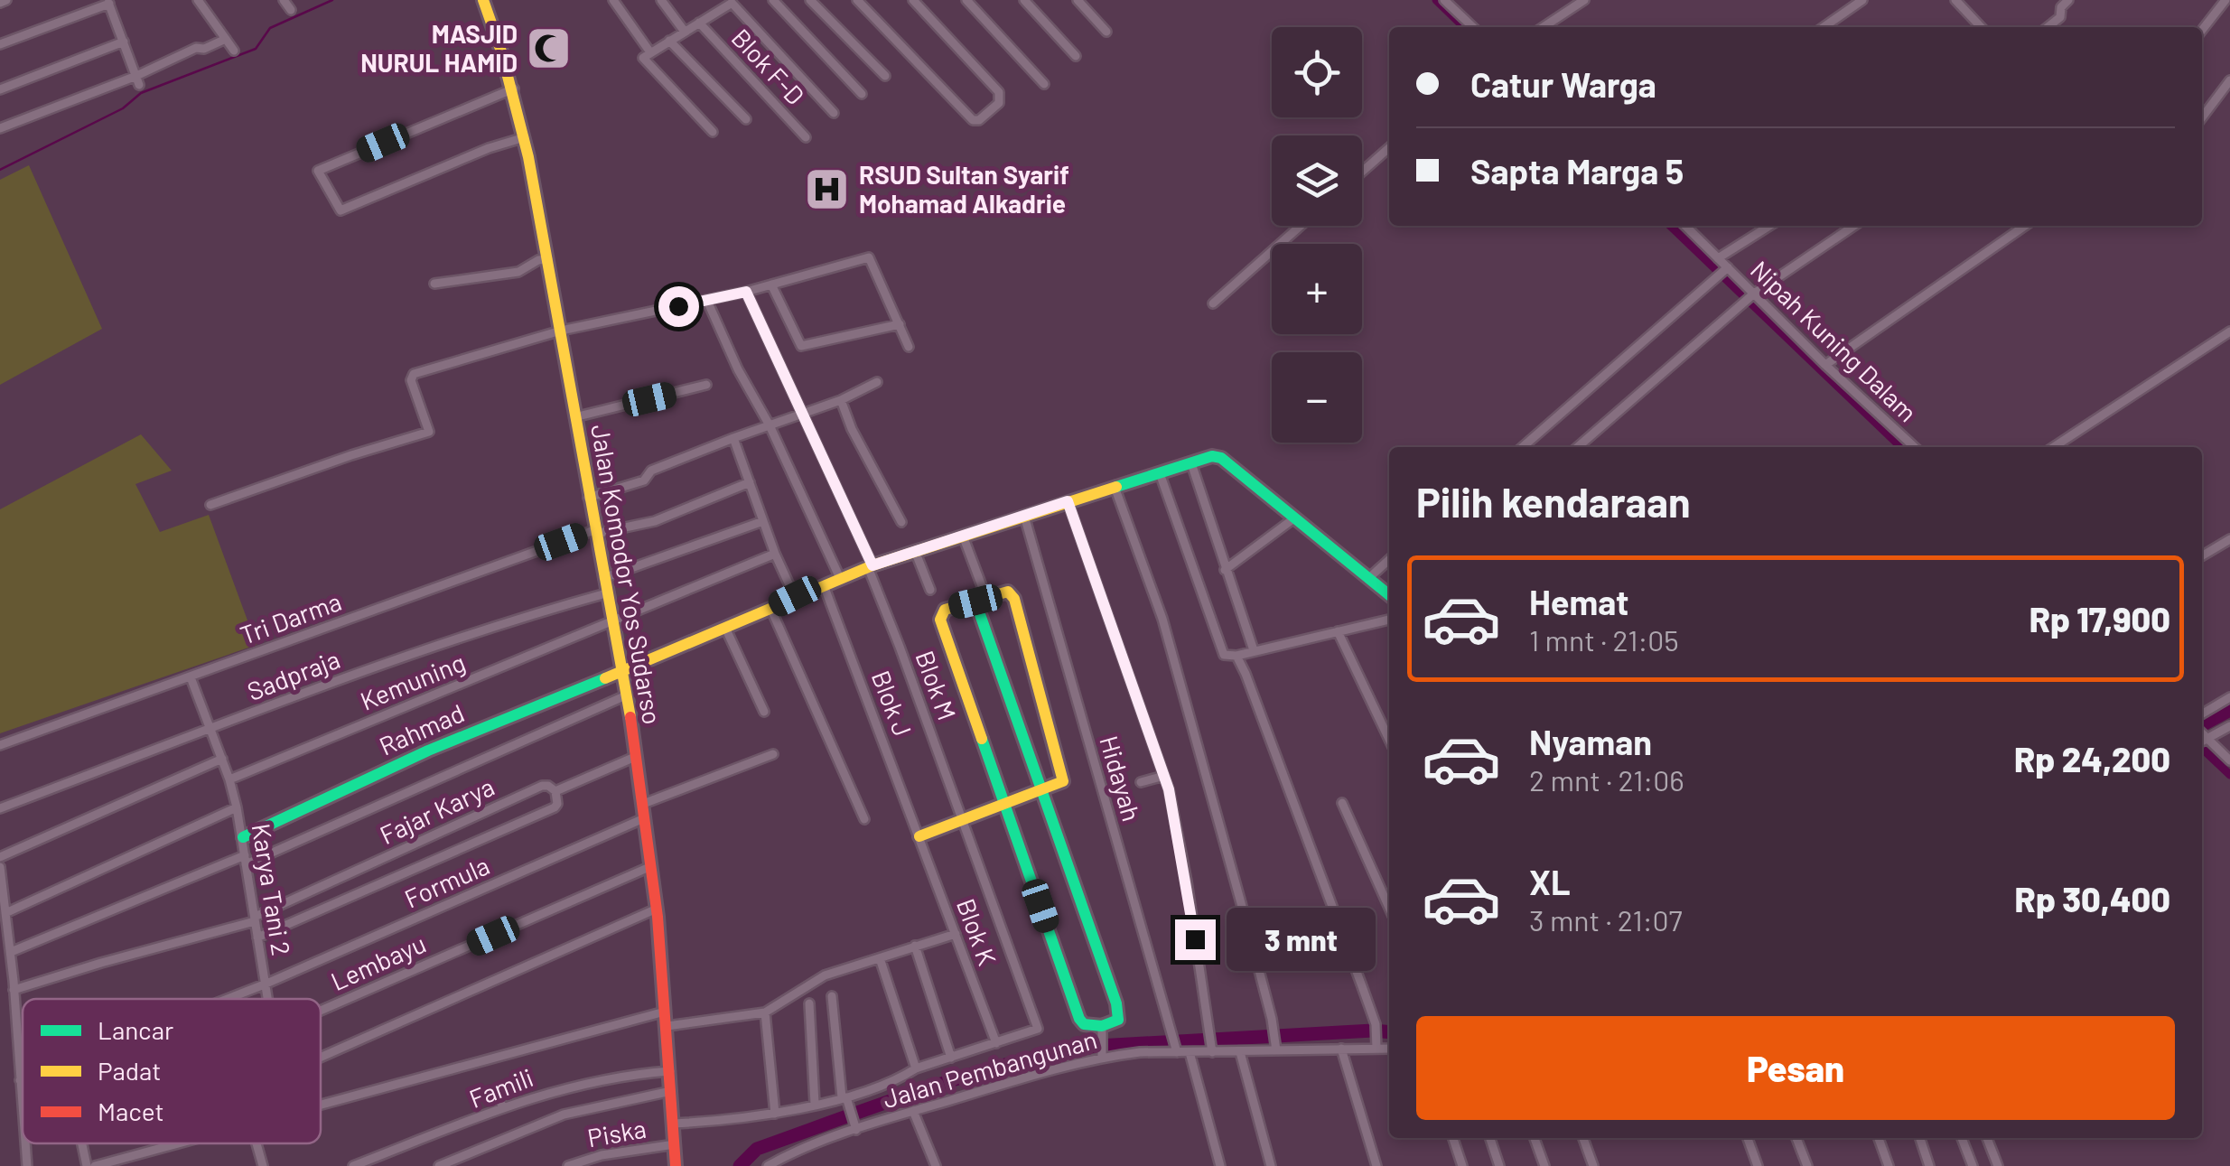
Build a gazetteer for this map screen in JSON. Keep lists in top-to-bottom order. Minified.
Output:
{"streets":{"street":["Blok F-D","Nipah Kuning Dalam","Jalan Komodor Yos Sudarso","Tri Darma","Sadpraja","Kemuning","Blok M","Blok J","Rahmad","Hidayah","Fajar Karya","Formula","Karya Tani 2","Blok K","Lembayu","Jalan Pembangunan","Famili","Piska"]},"crossings":[["Jalan Komodor Yos Sudarso","Tri Darma"],["Jalan Komodor Yos Sudarso","Sadpraja"],["Jalan Komodor Yos Sudarso","Kemuning"],["Jalan Komodor Yos Sudarso","Rahmad"],["Jalan Komodor Yos Sudarso","Fajar Karya"],["Jalan Komodor Yos Sudarso","Formula"],["Jalan Komodor Yos Sudarso","Lembayu"],["Jalan Komodor Yos Sudarso","Famili"],["Jalan Komodor Yos Sudarso","Piska"],["Tri Darma","Karya Tani 2"],["Sadpraja","Karya Tani 2"],["Kemuning","Karya Tani 2"],["Blok M","Rahmad"],["Blok M","Blok K"],["Blok J","Rahmad"],["Blok J","Blok K"],["Rahmad","Hidayah"],["Rahmad","Karya Tani 2"],["Hidayah","Jalan Pembangunan"],["Fajar Karya","Karya Tani 2"],["Formula","Karya Tani 2"]],"places":{"mosque":["MASJID NURUL HAMID"],"hospital":["RSUD Sultan Syarif Mohamad Alkadrie"]},"legend":["Lancar","Padat","Macet"],"page":{"map_buttons":["+","−"],"banner":["Catur Warga","Sapta Marga 5"],"heading":"Pilih kendaraan","list":[{"name":"Hemat","note":"1 mnt · 21:05","value":"Rp 17,900"},{"name":"Nyaman","note":"2 mnt · 21:06","value":"Rp 24,200"},{"name":"XL","note":"3 mnt · 21:07","value":"Rp 30,400"}],"bubble":"3 mnt","buttons":"Pesan"}}
